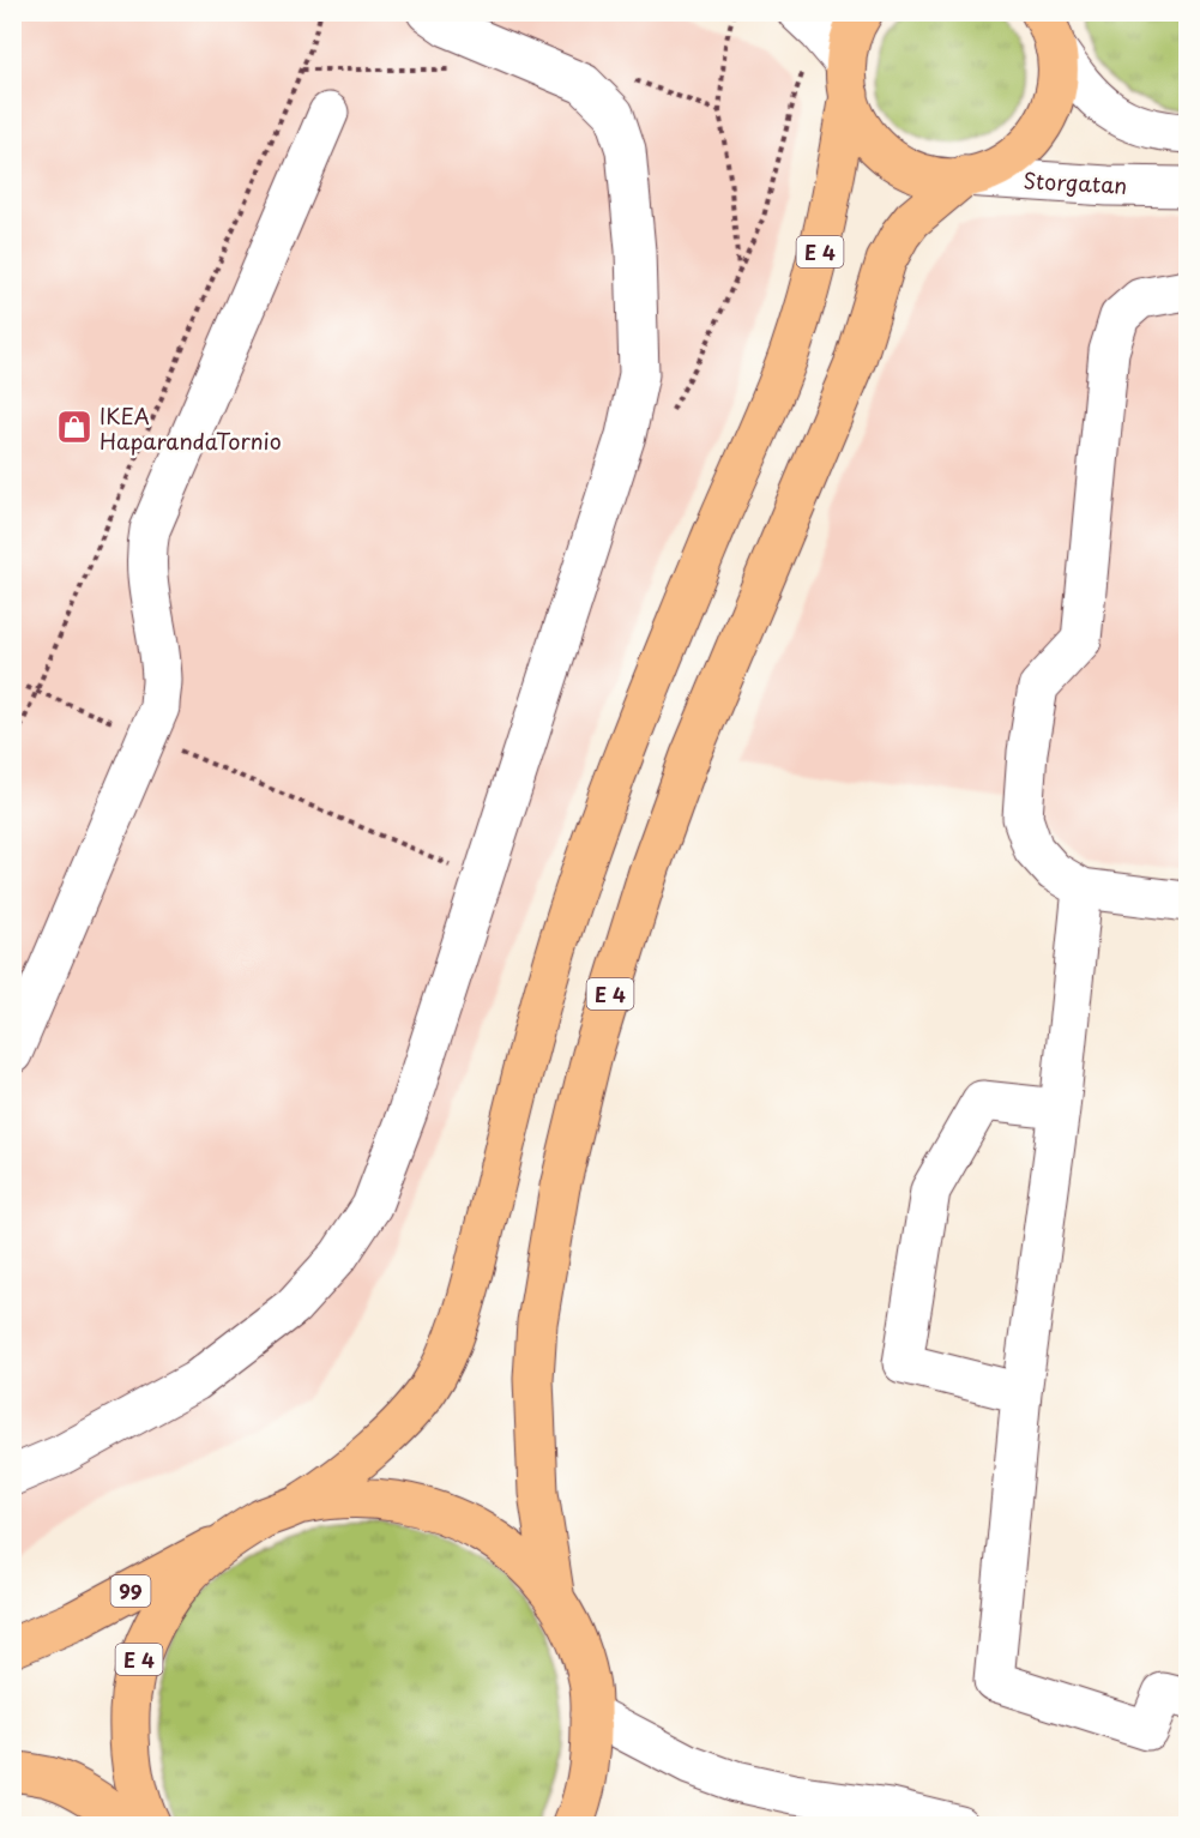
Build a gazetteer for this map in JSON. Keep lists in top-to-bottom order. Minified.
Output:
{"streets":{"main road":["E 4","99"],"street":["Storgatan"]},"crossings":[["Storgatan","E 4"],["E 4","99"]],"places":{"shop":["IKEA HaparandaTornio"]}}
